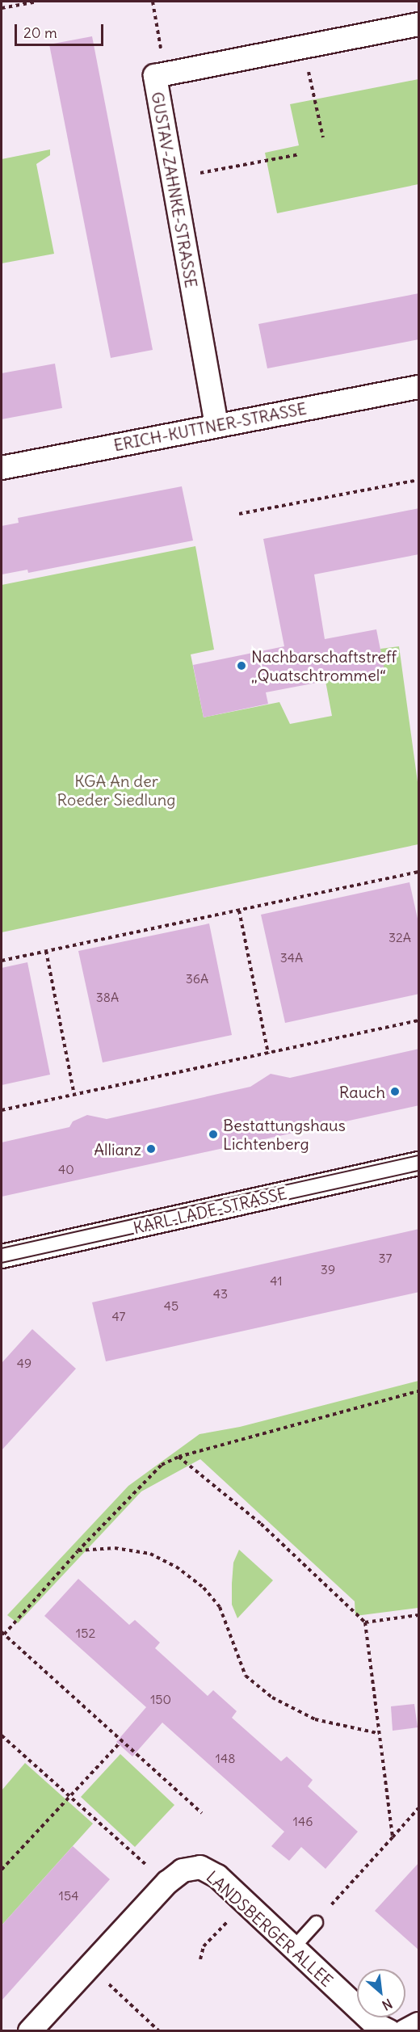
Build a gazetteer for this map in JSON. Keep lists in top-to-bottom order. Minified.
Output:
{"streets":{"street":["GUSTAV-ZAHNKE-STRASSE","ERICH-KUTTNER-STRASSE","KARL-LADE-STRASSE","LANDSBERGER ALLEE"]},"crossings":[["GUSTAV-ZAHNKE-STRASSE","ERICH-KUTTNER-STRASSE"]],"parks":["KGA An der Roeder Siedlung"],"places":["Nachbarschaftstreff „Quatschtrommel“","Rauch","Bestattungshaus Lichtenberg","Allianz"],"house_numbers":["32A","34A","36A","38A","40","37","39","41","43","45","47","49","152","150","148","146","154"],"scale_bar":"20 m","north":"bottom right"}
